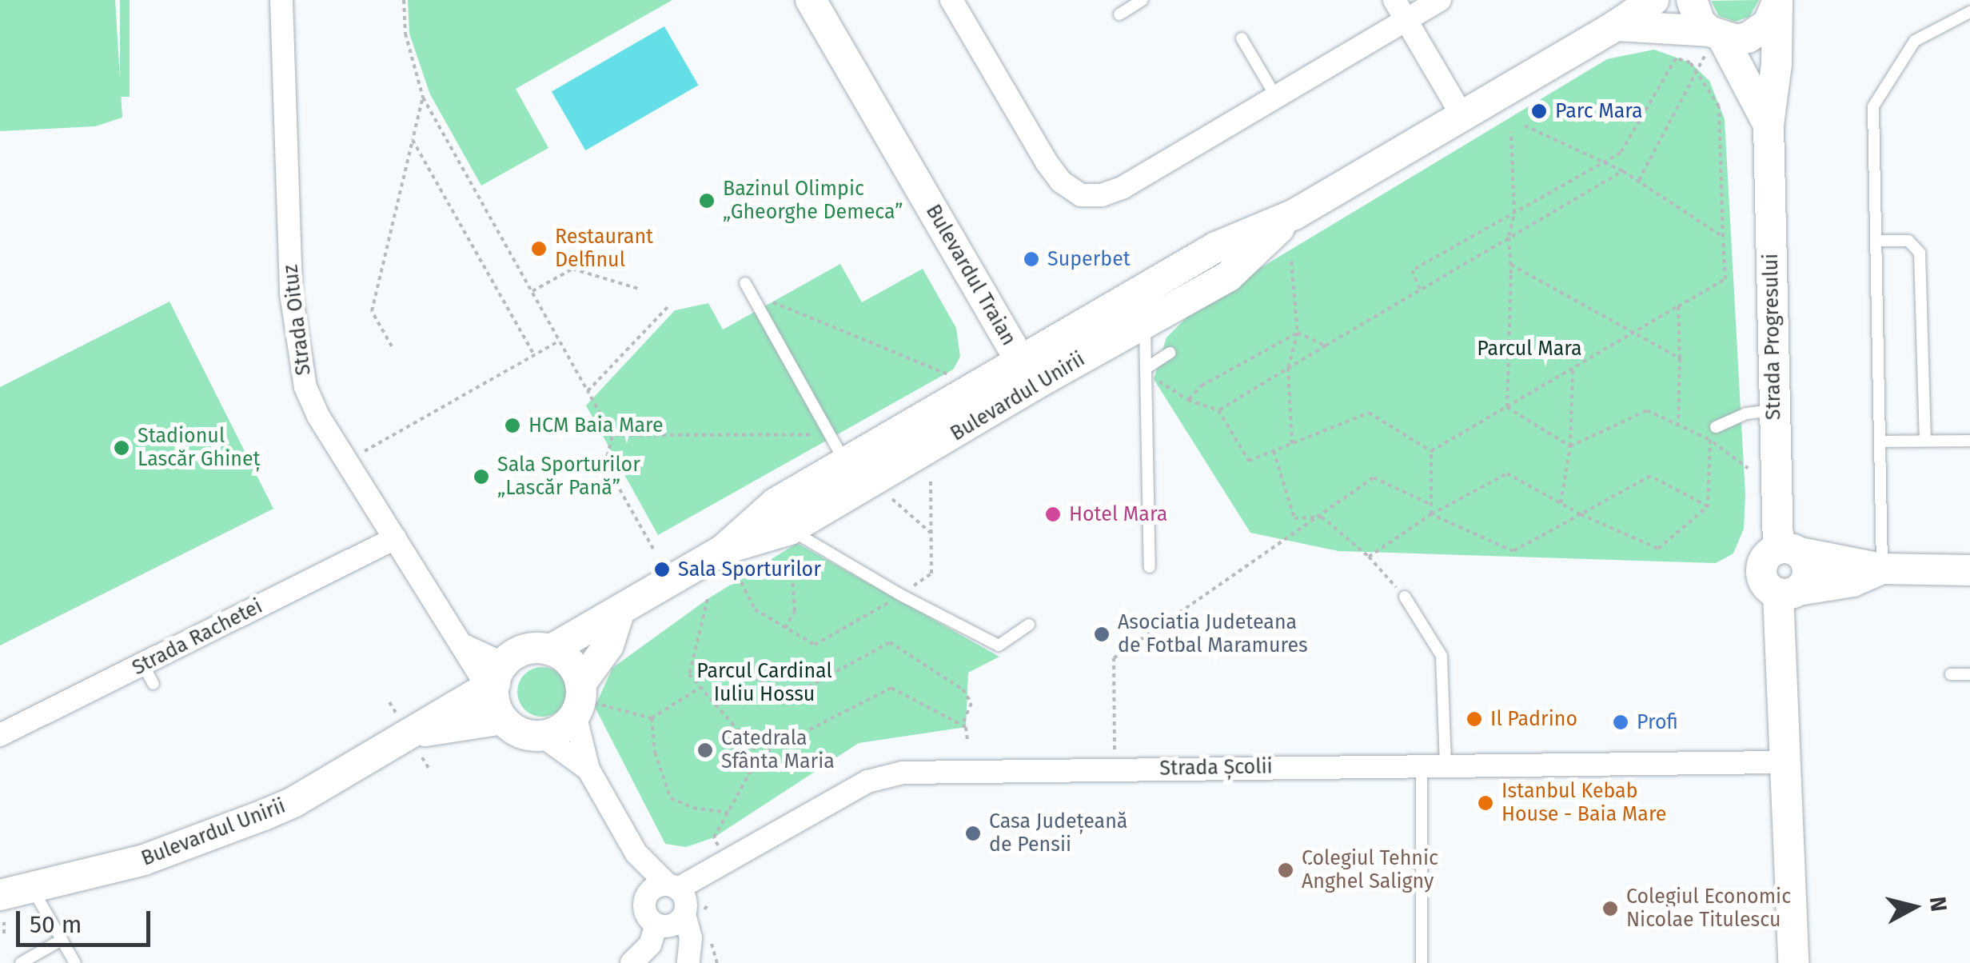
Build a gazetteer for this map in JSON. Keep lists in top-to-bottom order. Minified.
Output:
{"streets":{"main road":["Bulevardul Traian","Strada Progresului","Bulevardul Unirii"],"street":["Strada Oituz","Strada Rachetei","Strada Școlii"]},"crossings":[["Bulevardul Traian","Bulevardul Unirii"],["Strada Oituz","Bulevardul Unirii"],["Strada Oituz","Strada Rachetei"],["Strada Progresului","Strada Școlii"]],"parks":["Parcul Mara","Parcul Cardinal Iuliu Hossu"],"places":["Parc Mara","Bazinul Olimpic „Gheorghe Demeca”","Restaurant Delfinul","Superbet","HCM Baia Mare","Stadionul Lascăr Ghineț","Sala Sporturilor „Lascăr Pană”","Hotel Mara","Sala Sporturilor","Asociatia Judeteana de Fotbal Maramures","Il Padrino","Profi","Catedrala Sfânta Maria","Istanbul Kebab House - Baia Mare","Casa Județeană de Pensii","Colegiul Tehnic Anghel Saligny","Colegiul Economic Nicolae Titulescu"],"scale_bar":"50 m","north":"right"}
